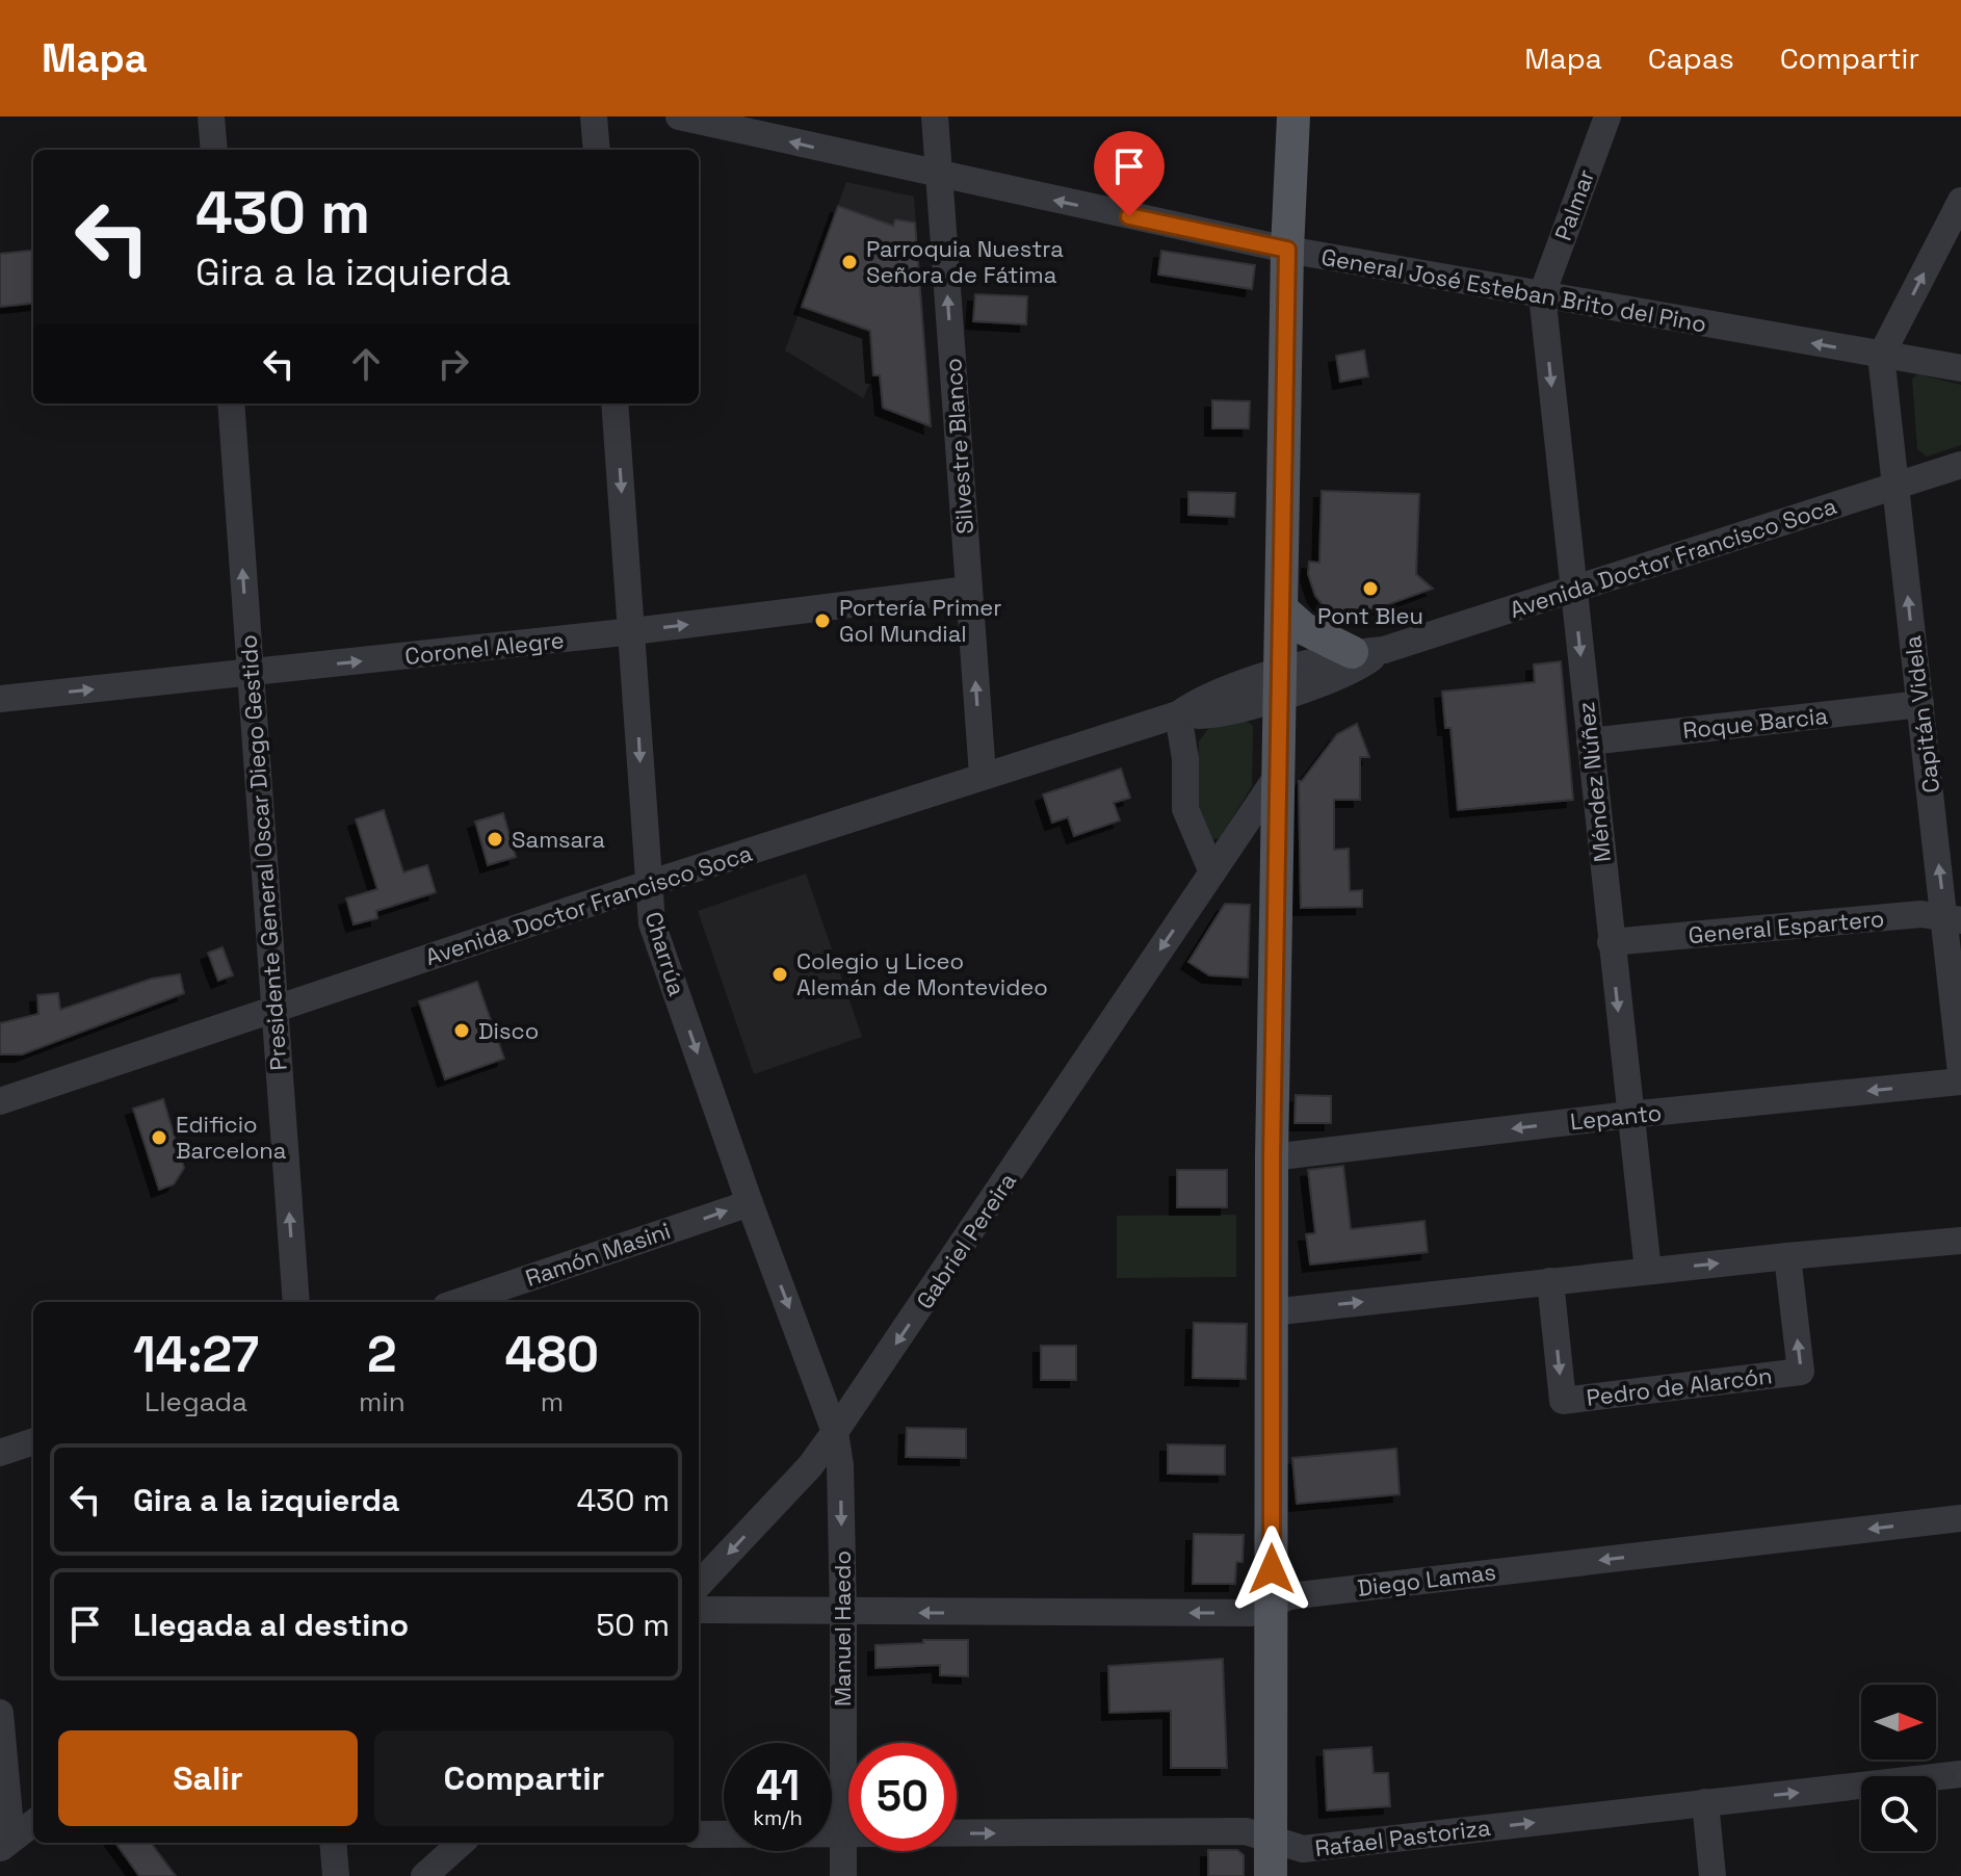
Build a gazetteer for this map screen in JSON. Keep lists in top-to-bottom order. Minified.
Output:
{"streets":{"street":["Palmar","General José Esteban Brito del Pino","Silvestre Blanco","Avenida Doctor Francisco Soca","Coronel Alegre","Capitán Videla","Roque Barcia","Méndez Núñez","Presidente General Oscar Diego Gestido","General Espartero","Charrúa","Lepanto","Gabriel Pereira","Ramón Masini","Pedro de Alarcón","Diego Lamas","Manuel Haedo","Rafael Pastoriza"]},"crossings":[["Palmar","General José Esteban Brito del Pino"],["Palmar","Méndez Núñez"],["General José Esteban Brito del Pino","Silvestre Blanco"],["General José Esteban Brito del Pino","Capitán Videla"],["General José Esteban Brito del Pino","Méndez Núñez"],["Silvestre Blanco","Avenida Doctor Francisco Soca"],["Silvestre Blanco","Coronel Alegre"],["Avenida Doctor Francisco Soca","Capitán Videla"],["Avenida Doctor Francisco Soca","Méndez Núñez"],["Avenida Doctor Francisco Soca","Presidente General Oscar Diego Gestido"],["Avenida Doctor Francisco Soca","Charrúa"],["Coronel Alegre","Presidente General Oscar Diego Gestido"],["Coronel Alegre","Charrúa"],["Capitán Videla","Roque Barcia"],["Capitán Videla","General Espartero"],["Roque Barcia","Méndez Núñez"],["Méndez Núñez","General Espartero"],["Méndez Núñez","Lepanto"],["Charrúa","Gabriel Pereira"],["Charrúa","Ramón Masini"],["Charrúa","Manuel Haedo"],["Gabriel Pereira","Manuel Haedo"],["Diego Lamas","Manuel Haedo"],["Manuel Haedo","Rafael Pastoriza"]],"one_way":["General José Esteban Brito del Pino","Silvestre Blanco","Coronel Alegre","Capitán Videla","Méndez Núñez","Presidente General Oscar Diego Gestido","Charrúa","Gabriel Pereira","Ramón Masini","Diego Lamas","Manuel Haedo","Rafael Pastoriza"],"places":["Parroquia Nuestra Señora de Fátima","Pont Bleu","Portería Primer Gol Mundial","Samsara","Colegio y Liceo Alemán de Montevideo","Disco","Edificio Barcelona"],"north":"right","page":{"header":"Mapa","nav":["Mapa","Capas","Compartir"],"turn":["430 m","Gira a la izquierda"],"eta":["14:27","Llegada","2","min","480","m"],"list":[{"name":"Gira a la izquierda","value":"430 m"},{"name":"Llegada al destino","value":"50 m"}],"buttons":["Salir","Compartir"],"speed":"41 km/h","limit":"50"}}
